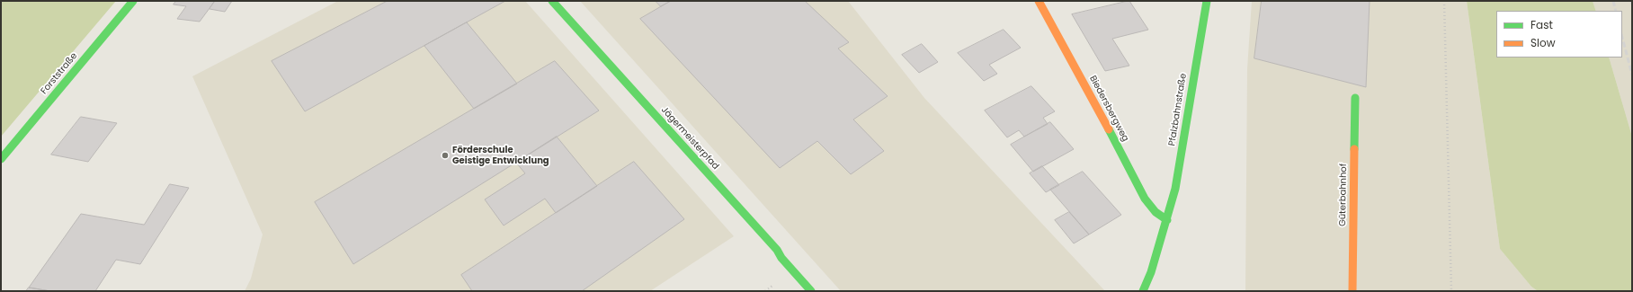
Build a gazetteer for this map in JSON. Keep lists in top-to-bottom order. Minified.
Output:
{"streets":{"street":["Forststraße","Biedersbergweg","Pfalzbahnstraße","Jägermeisterpfad","Güterbahnhof"]},"crossings":[["Biedersbergweg","Pfalzbahnstraße"]],"places":["Förderschule Geistige Entwicklung"],"legend":["Fast","Slow"]}
